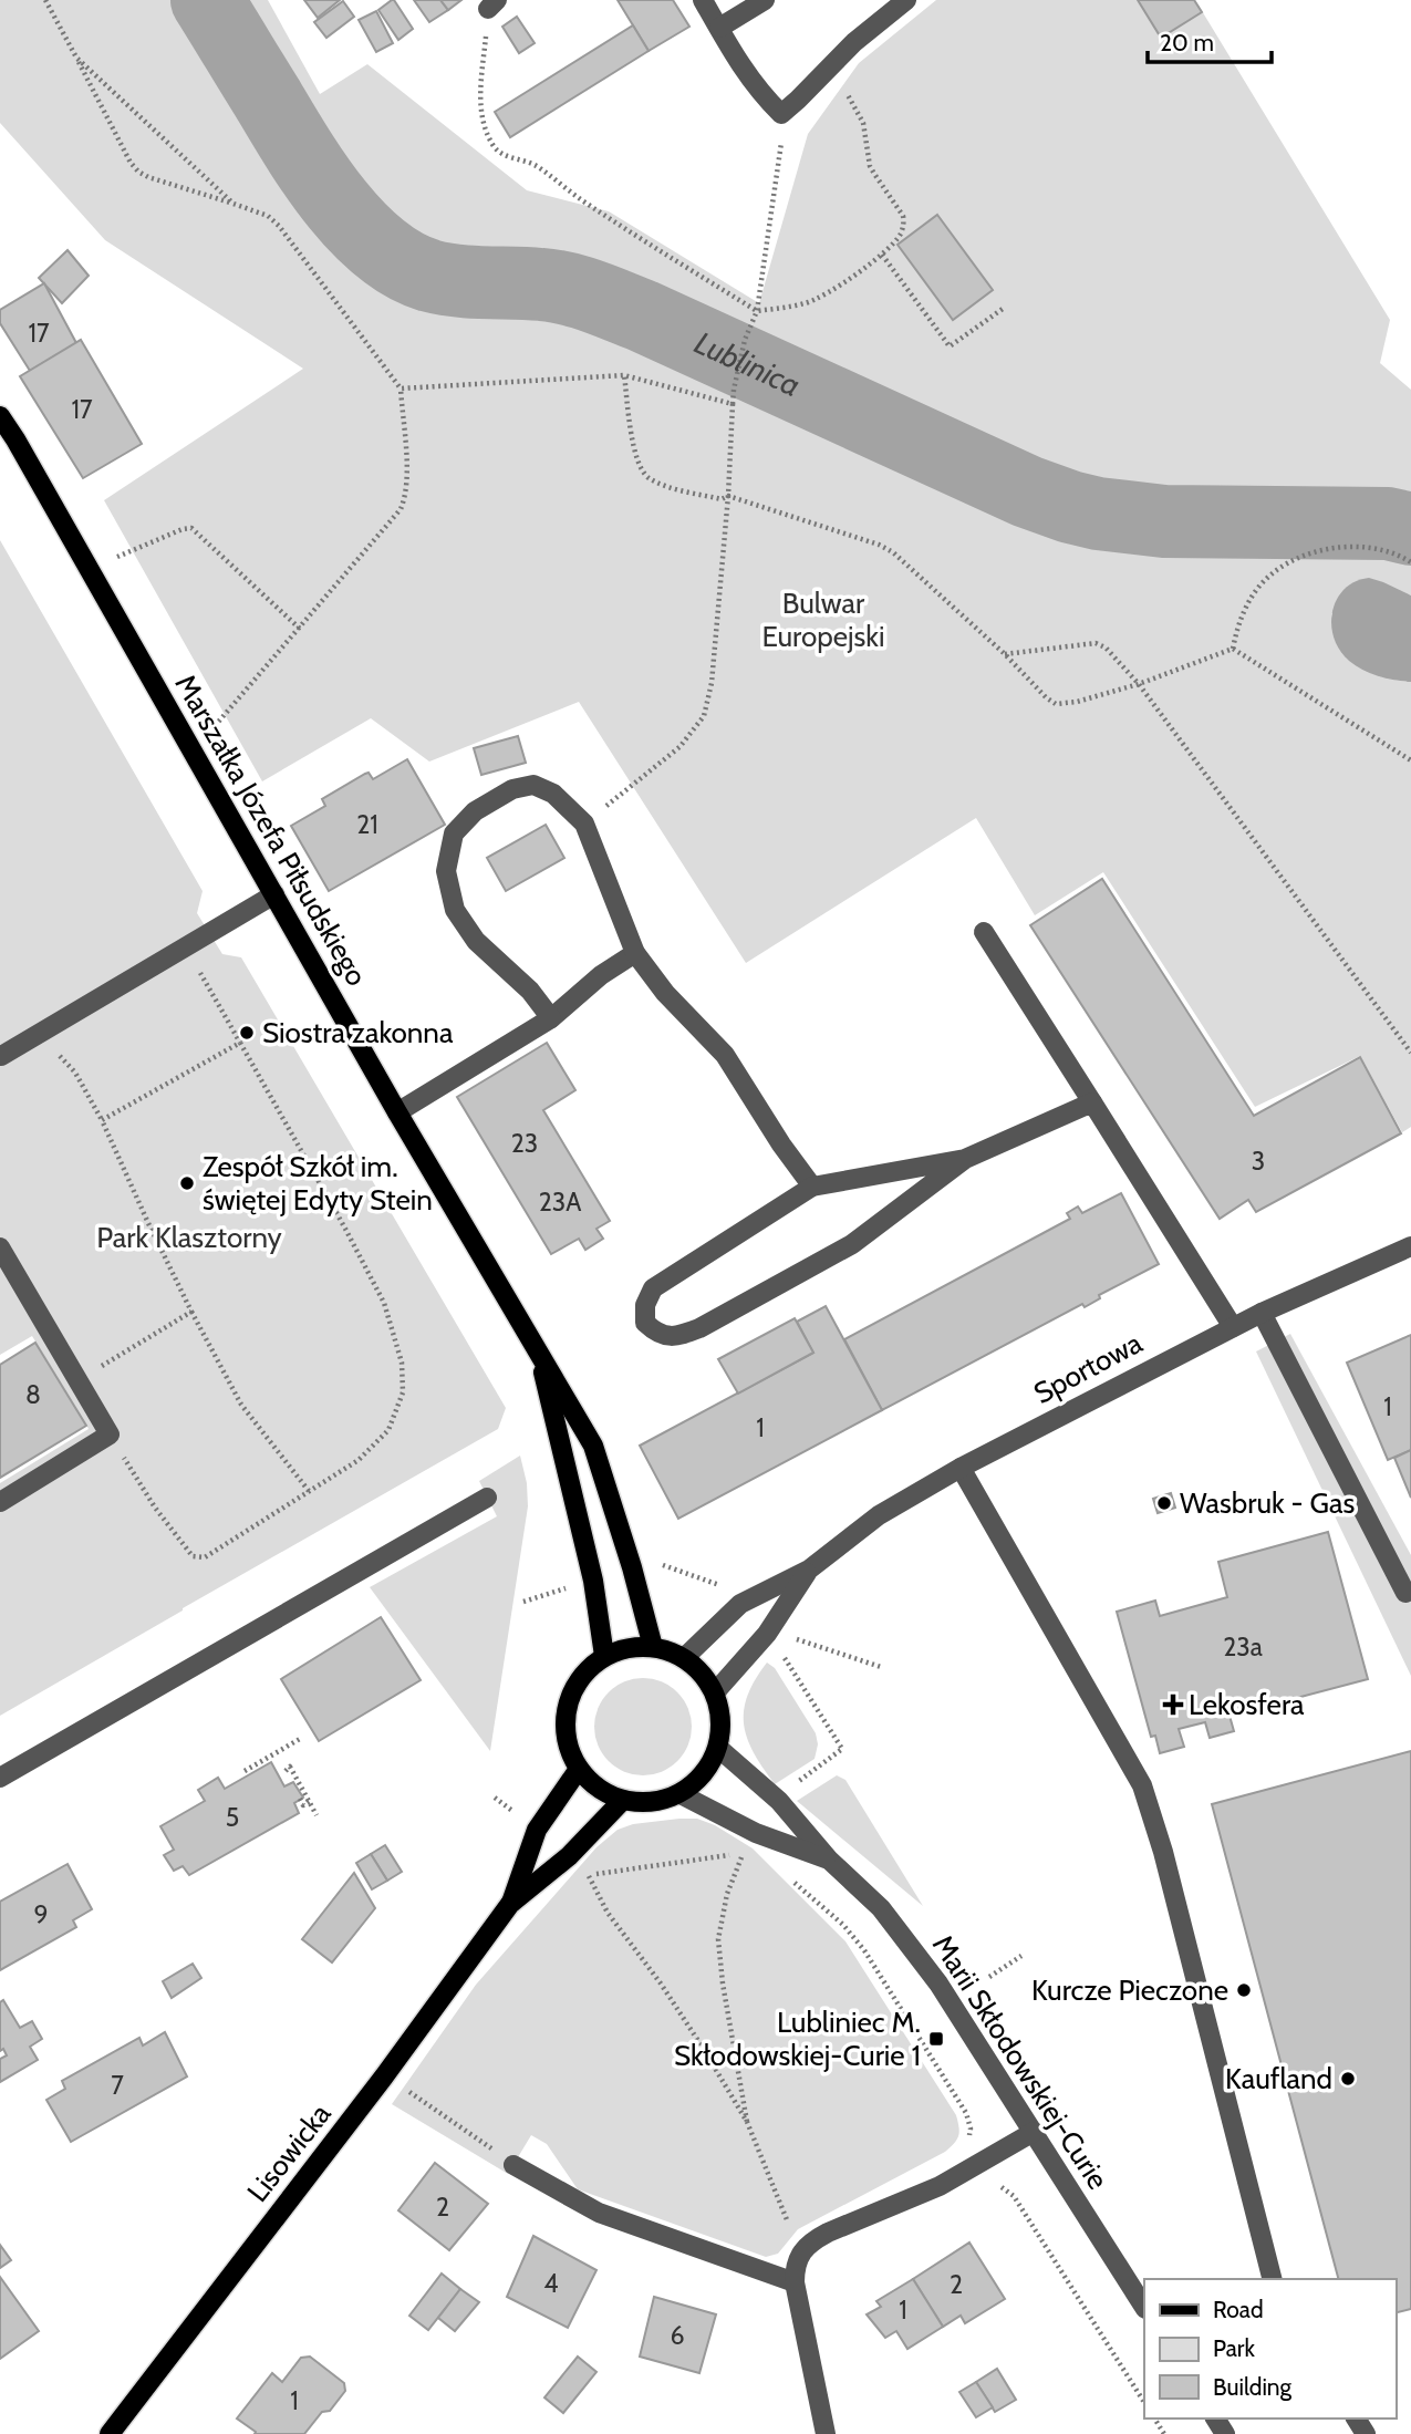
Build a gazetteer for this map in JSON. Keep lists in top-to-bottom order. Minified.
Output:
{"streets":{"main road":["Marszałka Józefa Piłsudskiego","Lisowicka"],"street":["Sportowa","Marii Skłodowskiej-Curie"]},"crossings":[["Marszałka Józefa Piłsudskiego","Sportowa"],["Marszałka Józefa Piłsudskiego","Marii Skłodowskiej-Curie"],["Marszałka Józefa Piłsudskiego","Lisowicka"],["Sportowa","Marii Skłodowskiej-Curie"],["Sportowa","Lisowicka"],["Marii Skłodowskiej-Curie","Lisowicka"]],"water":["Lublinica"],"parks":["Bulwar Europejski","Park Klasztorny"],"places":{"other":["Siostra zakonna","Zespół Szkół im. świętej Edyty Stein","Wasbruk - Gas","Kurcze Pieczone","Kaufland"],"health":["Lekosfera"],"transit":["Lubliniec M. Skłodowskiej-Curie 1"]},"house_numbers":["17","17","21","23","3","23A","8","1","1","23a","5","9","7","2","4","2","1","6","1"],"legend":["Road","Park","Building"],"scale_bar":"20 m"}
